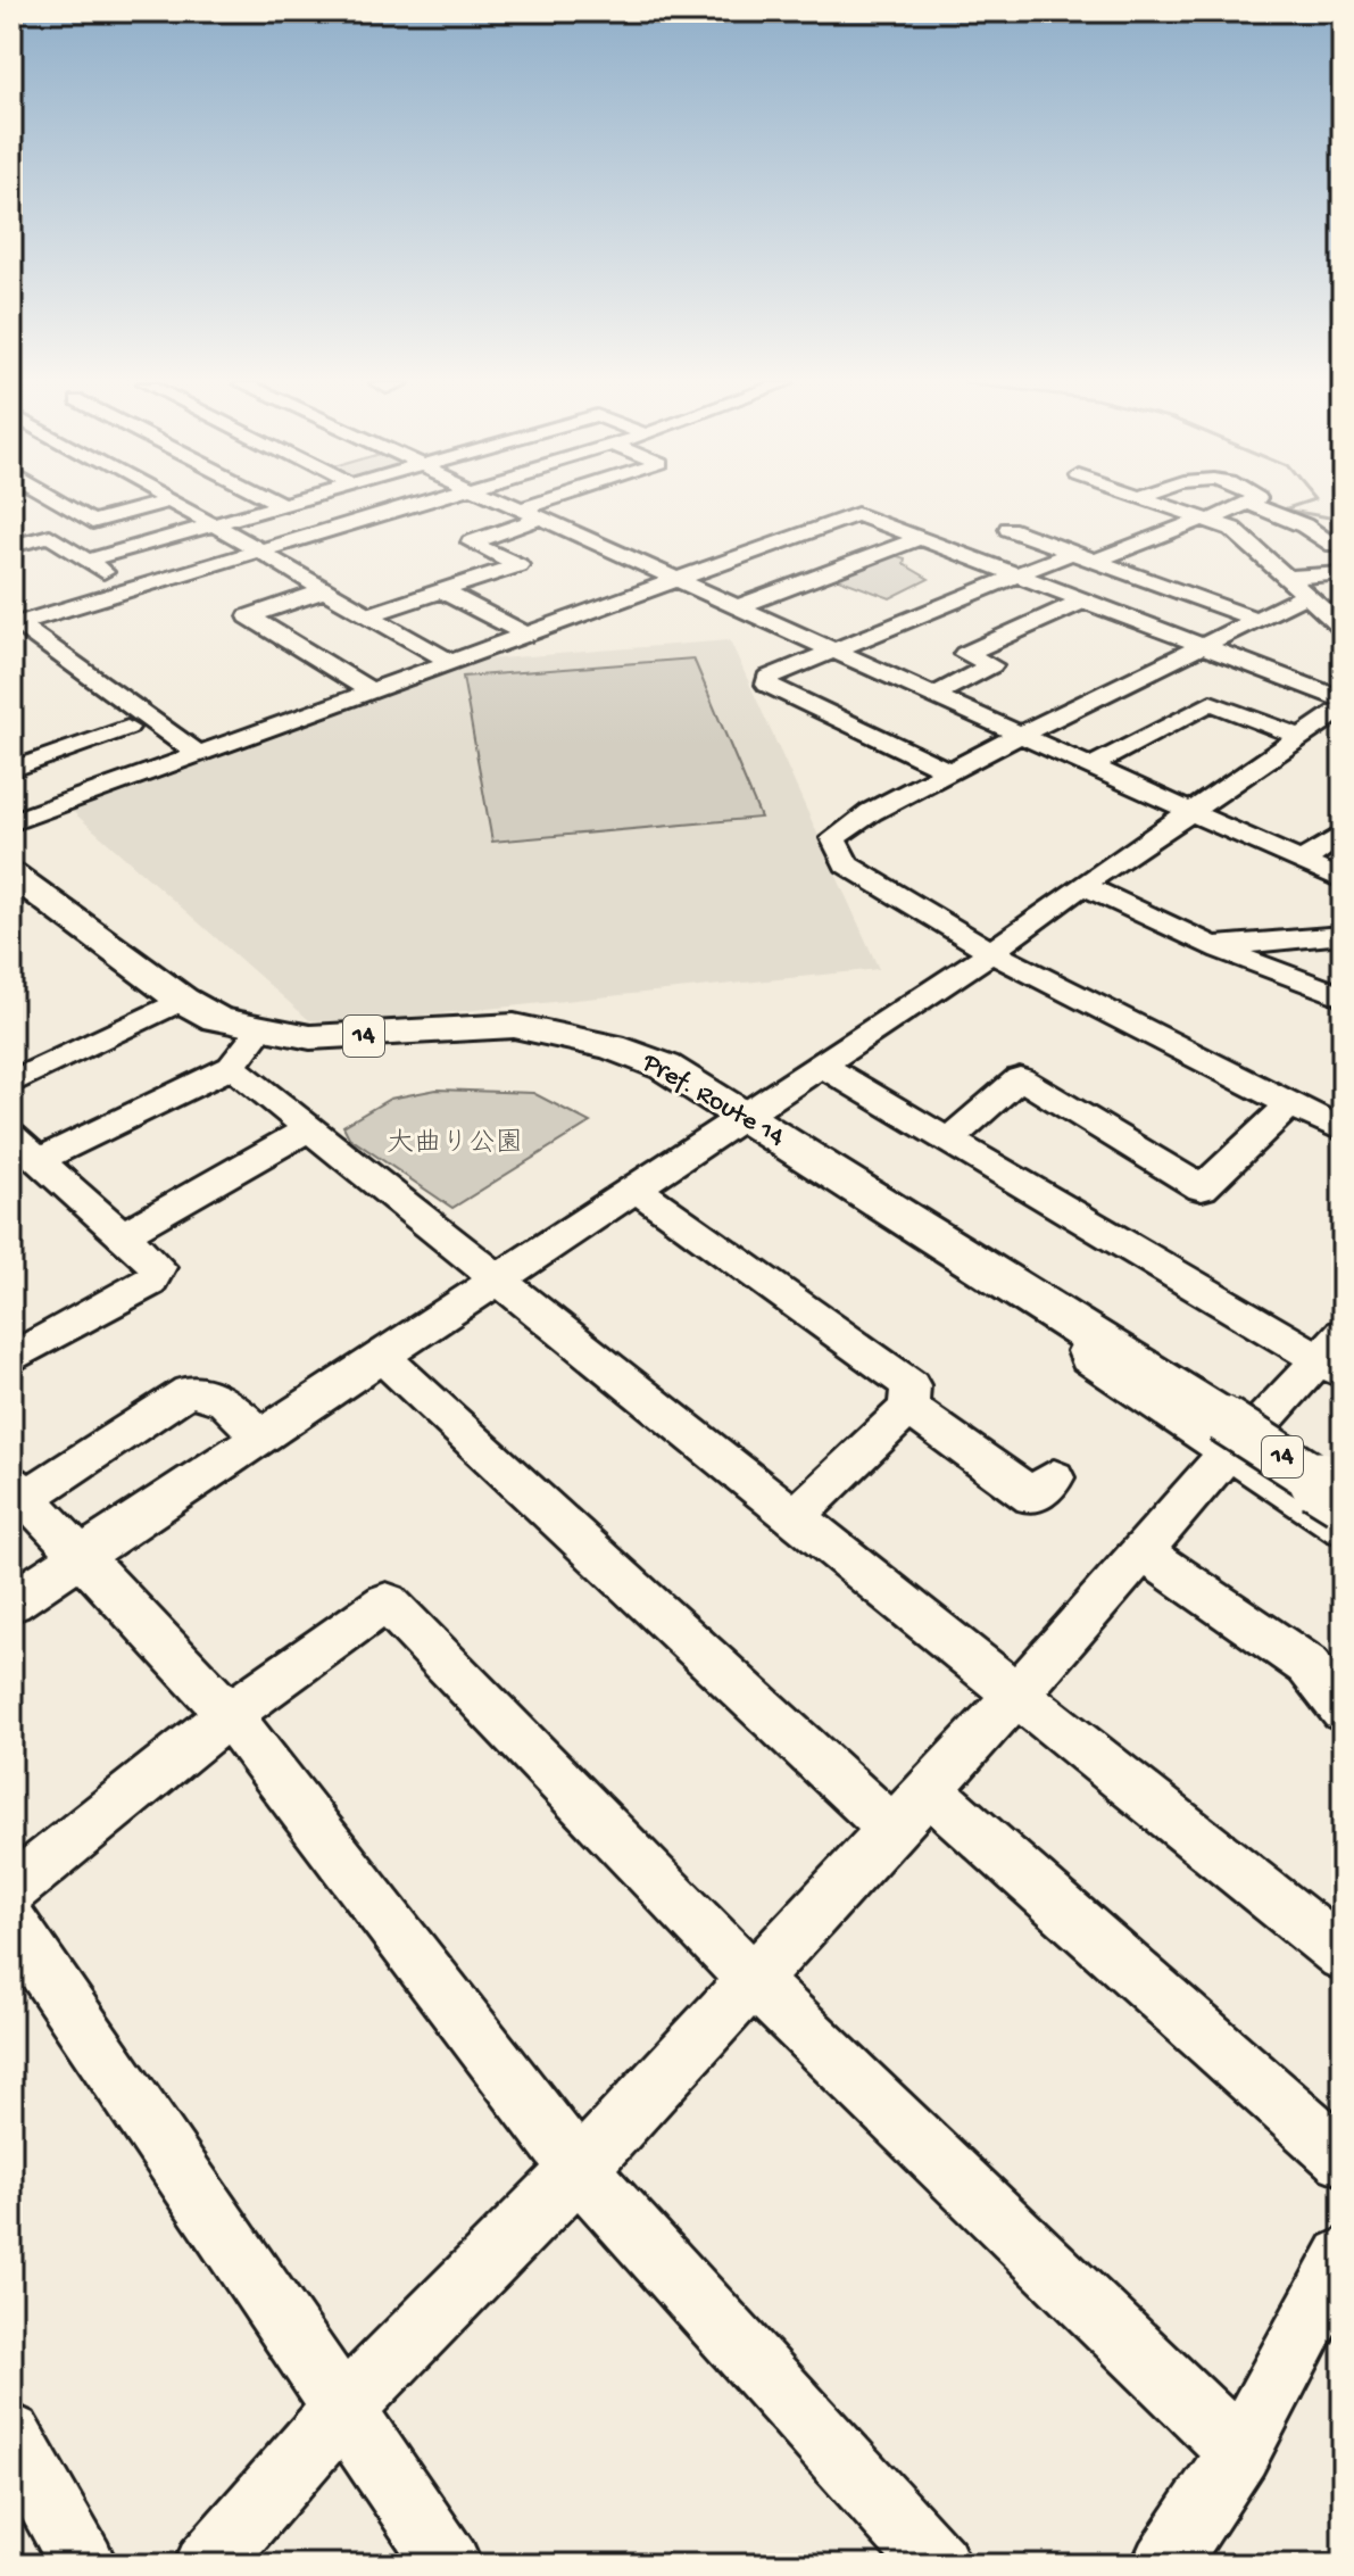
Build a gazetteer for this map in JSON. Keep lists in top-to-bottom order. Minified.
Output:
{"streets":{"main road":["14","Pref. Route 14"]},"crossings":[["14","Pref. Route 14"]],"parks":["大曲り公園"]}
